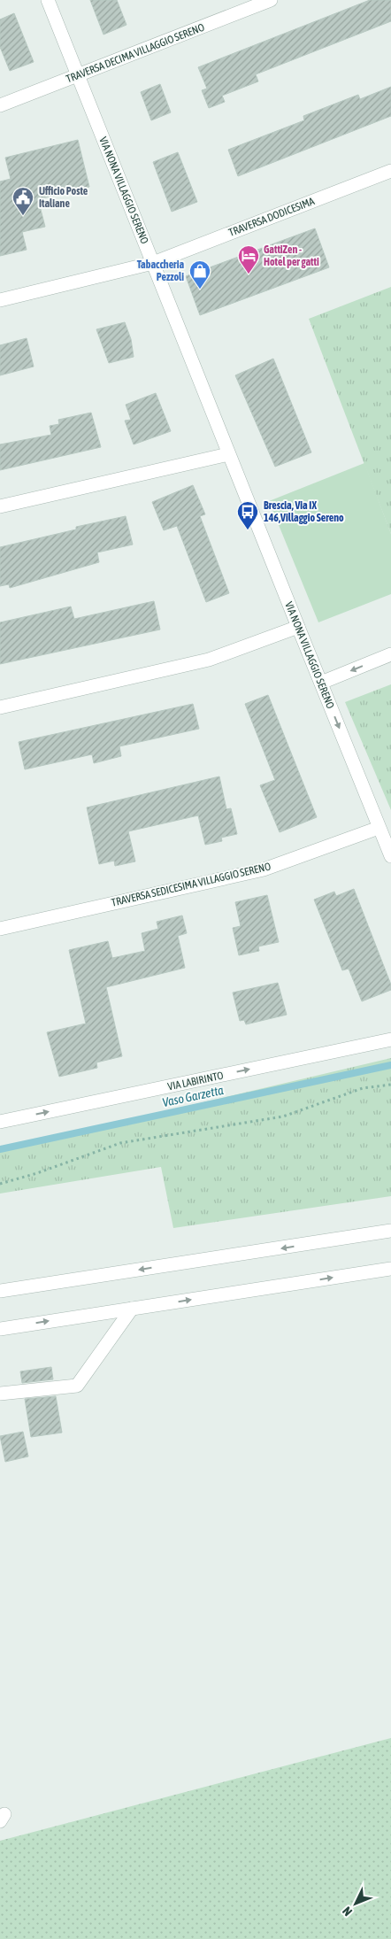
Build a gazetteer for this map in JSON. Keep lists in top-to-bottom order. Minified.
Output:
{"streets":{"street":["TRAVERSA DECIMA VILLAGGIO SERENO","VIA NONA VILLAGGIO SERENO","TRAVERSA DODICESIMA","TRAVERSA SEDICESIMA VILLAGGIO SERENO","VIA LABIRINTO"]},"crossings":[["TRAVERSA DECIMA VILLAGGIO SERENO","VIA NONA VILLAGGIO SERENO"],["VIA NONA VILLAGGIO SERENO","TRAVERSA DODICESIMA"],["VIA NONA VILLAGGIO SERENO","TRAVERSA SEDICESIMA VILLAGGIO SERENO"]],"one_way":["VIA LABIRINTO"],"water":["Vaso Garzetta"],"places":{"public building":["Ufficio Poste Italiane"],"hotel":["GattiZen - Hotel per gatti"],"shop":["Tabaccheria Pezzoli"],"bus stop":["Brescia, Via IX 146,Villaggio Sereno"]},"north":"bottom left"}
